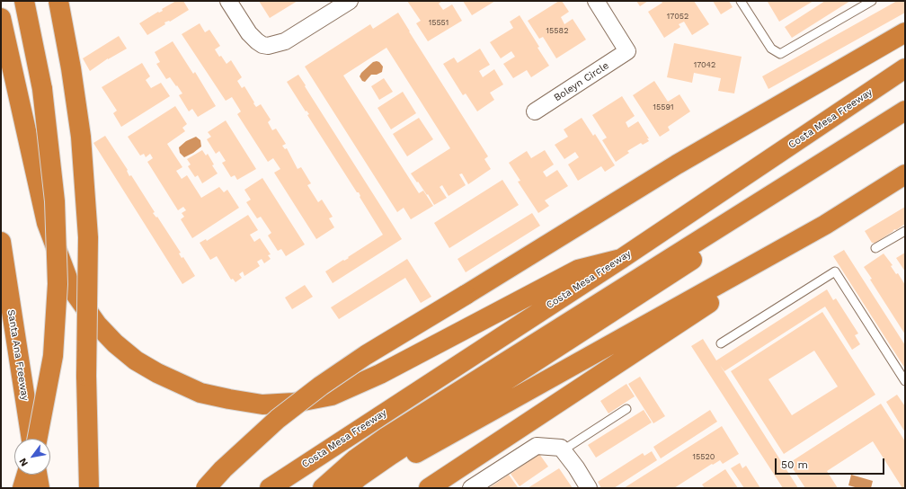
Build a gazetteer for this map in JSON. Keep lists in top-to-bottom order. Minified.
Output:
{"streets":{"highway":["Costa Mesa Freeway","Santa Ana Freeway"],"street":["Boleyn Circle"]},"house_numbers":["17052","15551","15582","17042","15591","15520"],"scale_bar":"50 m","north":"bottom left"}
